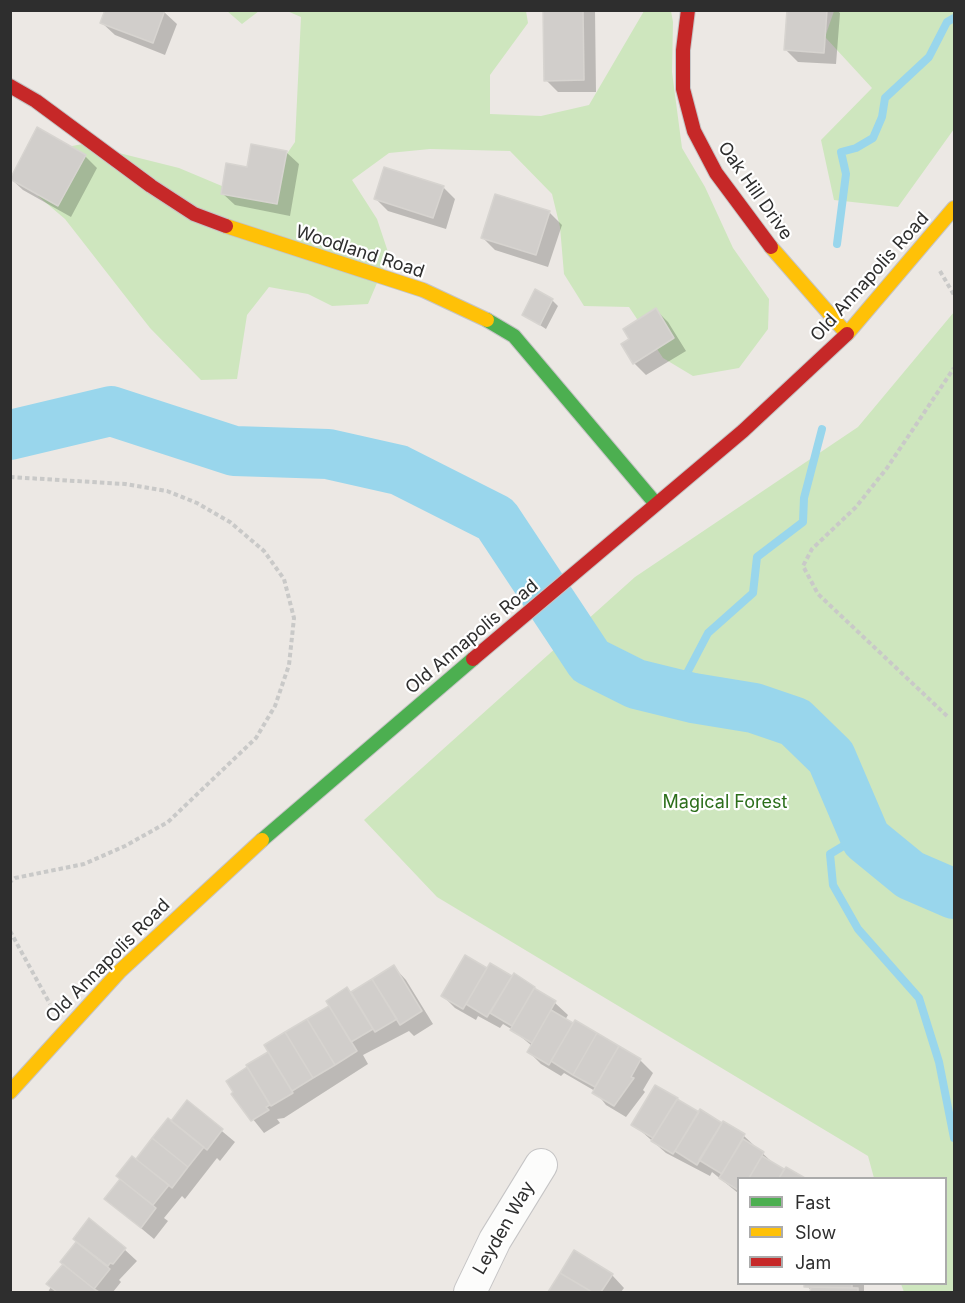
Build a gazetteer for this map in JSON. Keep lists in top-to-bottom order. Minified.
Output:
{"streets":{"street":["Oak Hill Drive","Woodland Road","Old Annapolis Road","Leyden Way"]},"crossings":[["Oak Hill Drive","Old Annapolis Road"],["Woodland Road","Old Annapolis Road"]],"parks":["Magical Forest"],"legend":["Fast","Slow","Jam"]}
